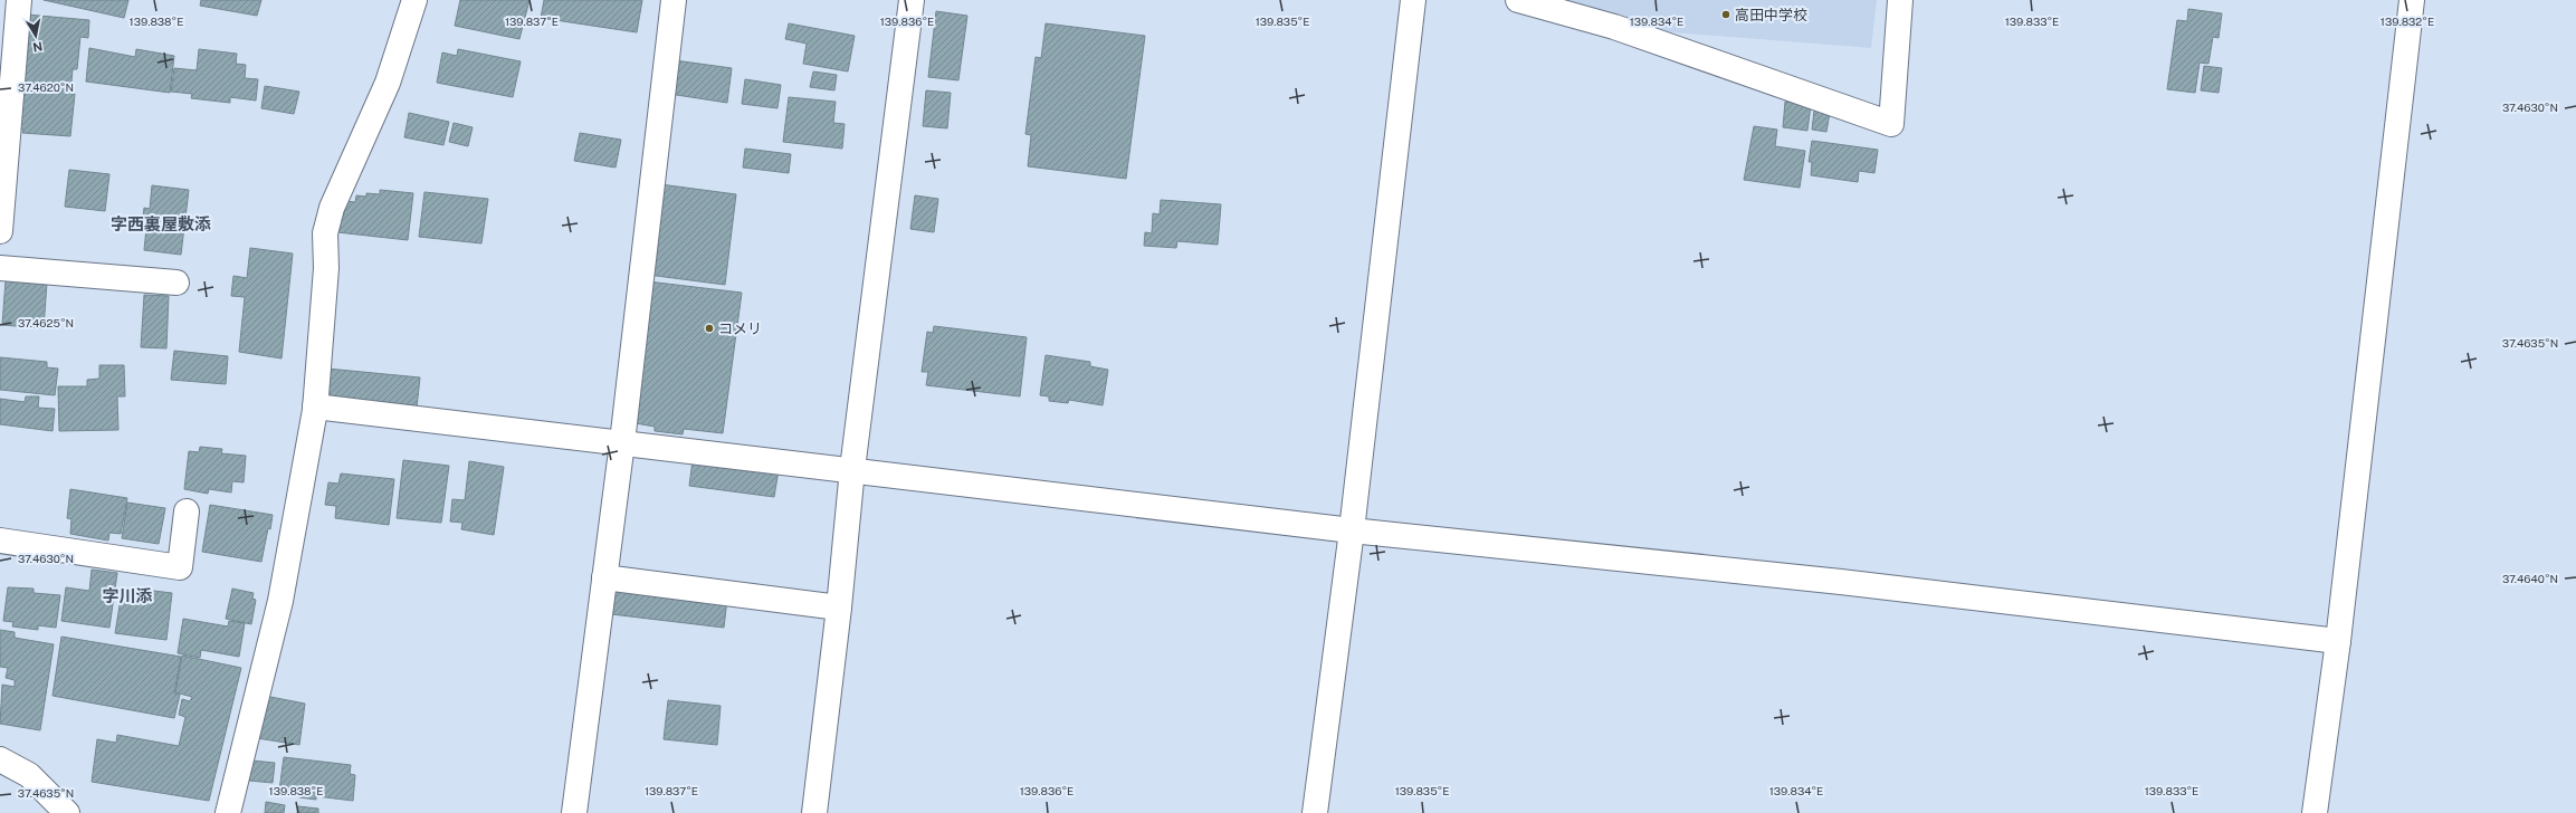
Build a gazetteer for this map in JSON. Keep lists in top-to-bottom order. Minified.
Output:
{"districts":["字西裏屋敷添","字川添"],"places":["高田中学校","コメリ"],"north":"bottom","coordinates":["139.838°E","139.837°E","139.836°E","139.835°E","139.834°E","139.833°E","139.832°E","37.4620°N","37.4630°N","37.4625°N","37.4635°N","37.4640°N"]}
